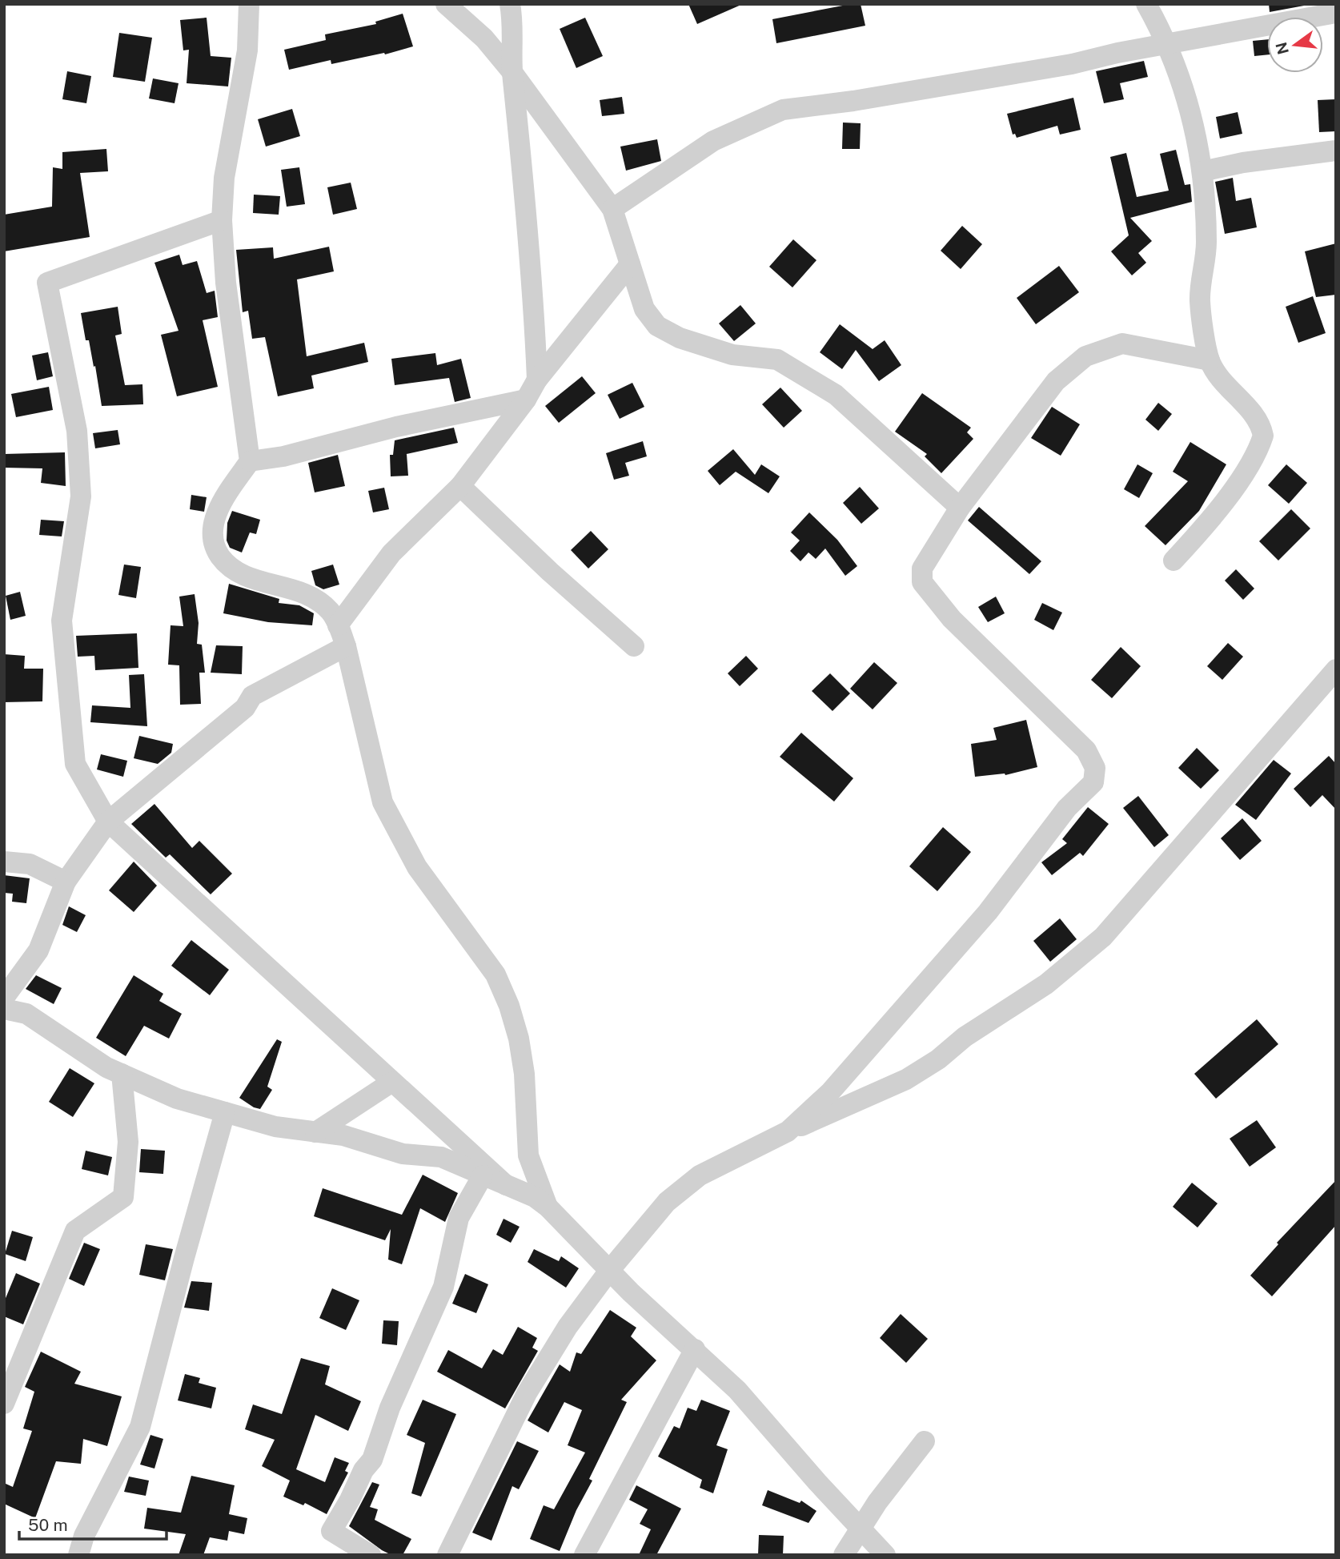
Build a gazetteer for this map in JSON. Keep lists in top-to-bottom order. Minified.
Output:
{"scale_bar":"50 m","north":"left"}
